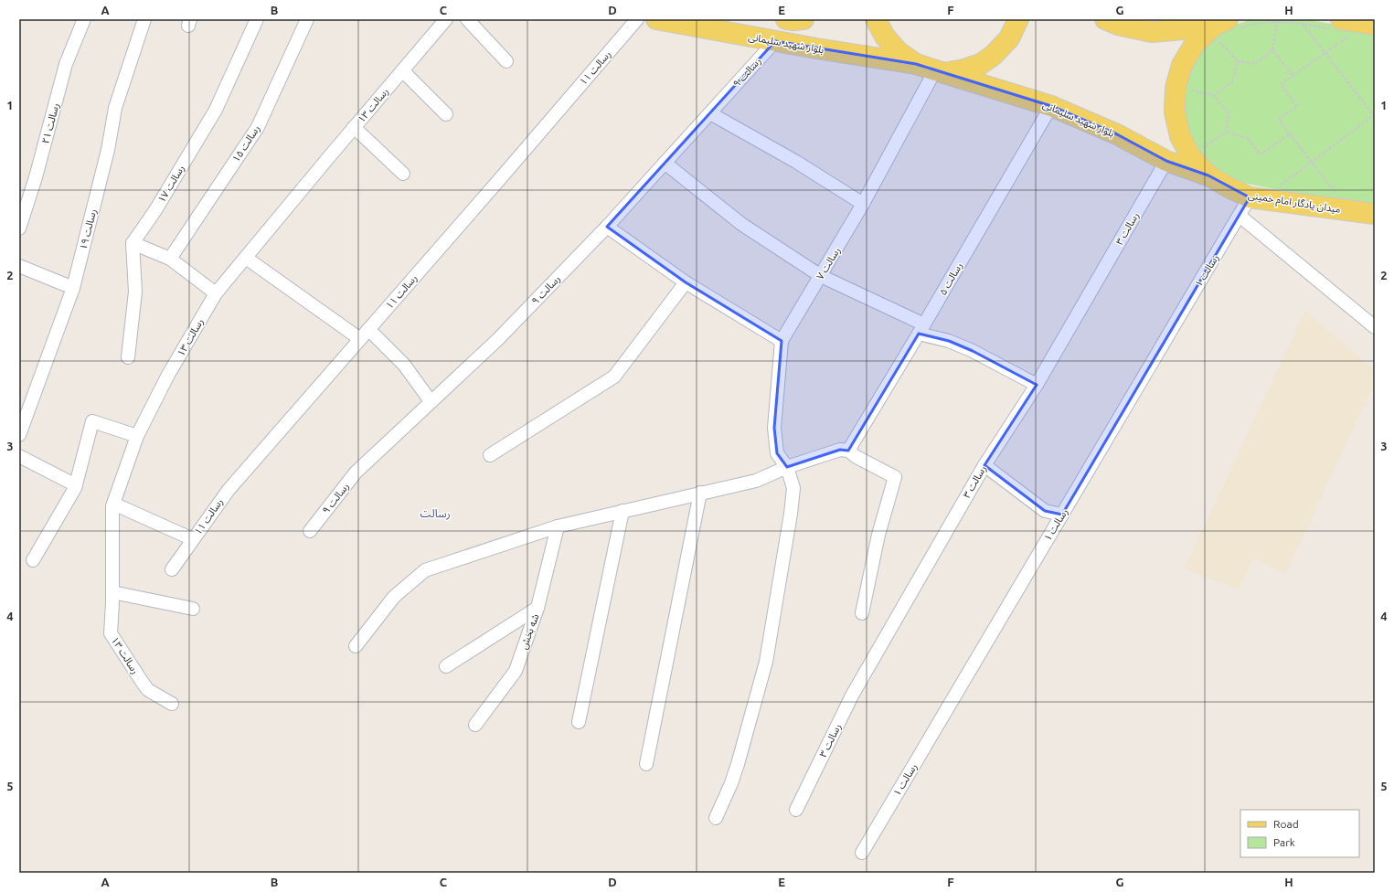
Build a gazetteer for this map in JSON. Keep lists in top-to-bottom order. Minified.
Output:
{"streets":{"main road":["بلوار شهید سلیمانی","میدان یادگار امام خمینی"],"street":["رسالت ۱۱","رسالت ۹","رسالت ۱۳","رسالت ۲۱","رسالت ۱۵","رسالت ۱۷","رسالت ۳","رسالت ۱۹","رسالت ۷","رسالت ۱","رسالت ۵","شه بخش"]},"crossings":[["بلوار شهید سلیمانی","رسالت ۹"],["بلوار شهید سلیمانی","میدان یادگار امام خمینی"],["بلوار شهید سلیمانی","رسالت ۳"],["بلوار شهید سلیمانی","رسالت ۷"],["بلوار شهید سلیمانی","رسالت ۵"],["میدان یادگار امام خمینی","رسالت ۱"]],"districts":["رسالت"],"legend":["Road","Park"],"grid":{"columns":["A","B","C","D","E","F","G","H"],"rows":["1","2","3","4","5"]}}
